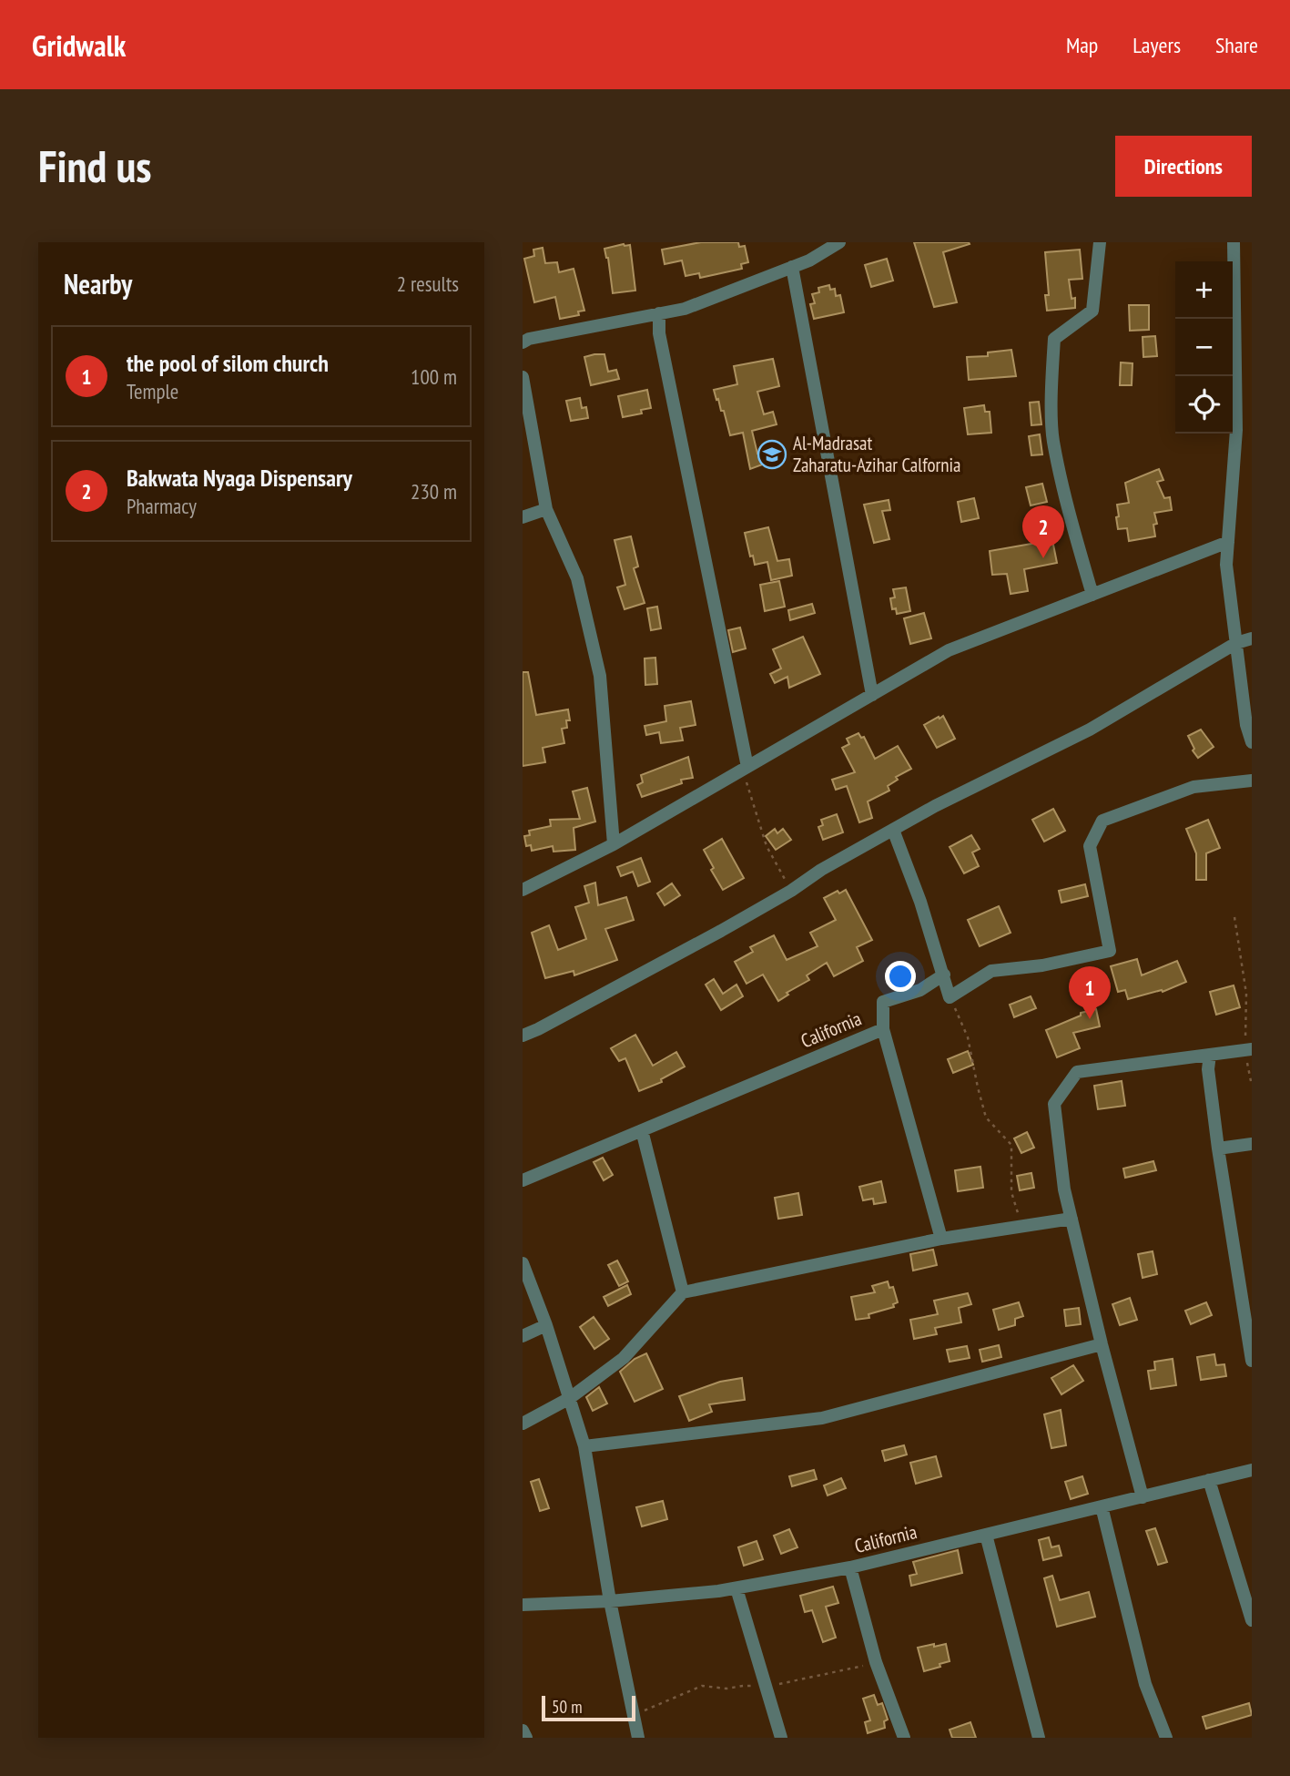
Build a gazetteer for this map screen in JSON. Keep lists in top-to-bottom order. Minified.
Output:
{"streets":{"street":["California"]},"places":{"school or university":["Al-Madrasat Zaharatu-Azihar Calfornia"]},"scale_bar":"50 m","page":{"header":"Gridwalk","nav":["Map","Layers","Share"],"buttons":"Directions","title":"Find us","heading":["Nearby","2 results"],"map_buttons":["+","−"],"list":[{"mark":"1","name":"the pool of silom church","note":"Temple","value":"100 m"},{"mark":"2","name":"Bakwata Nyaga Dispensary","note":"Pharmacy","value":"230 m"}],"pins":["2","1"],"scale":"50 m"}}
